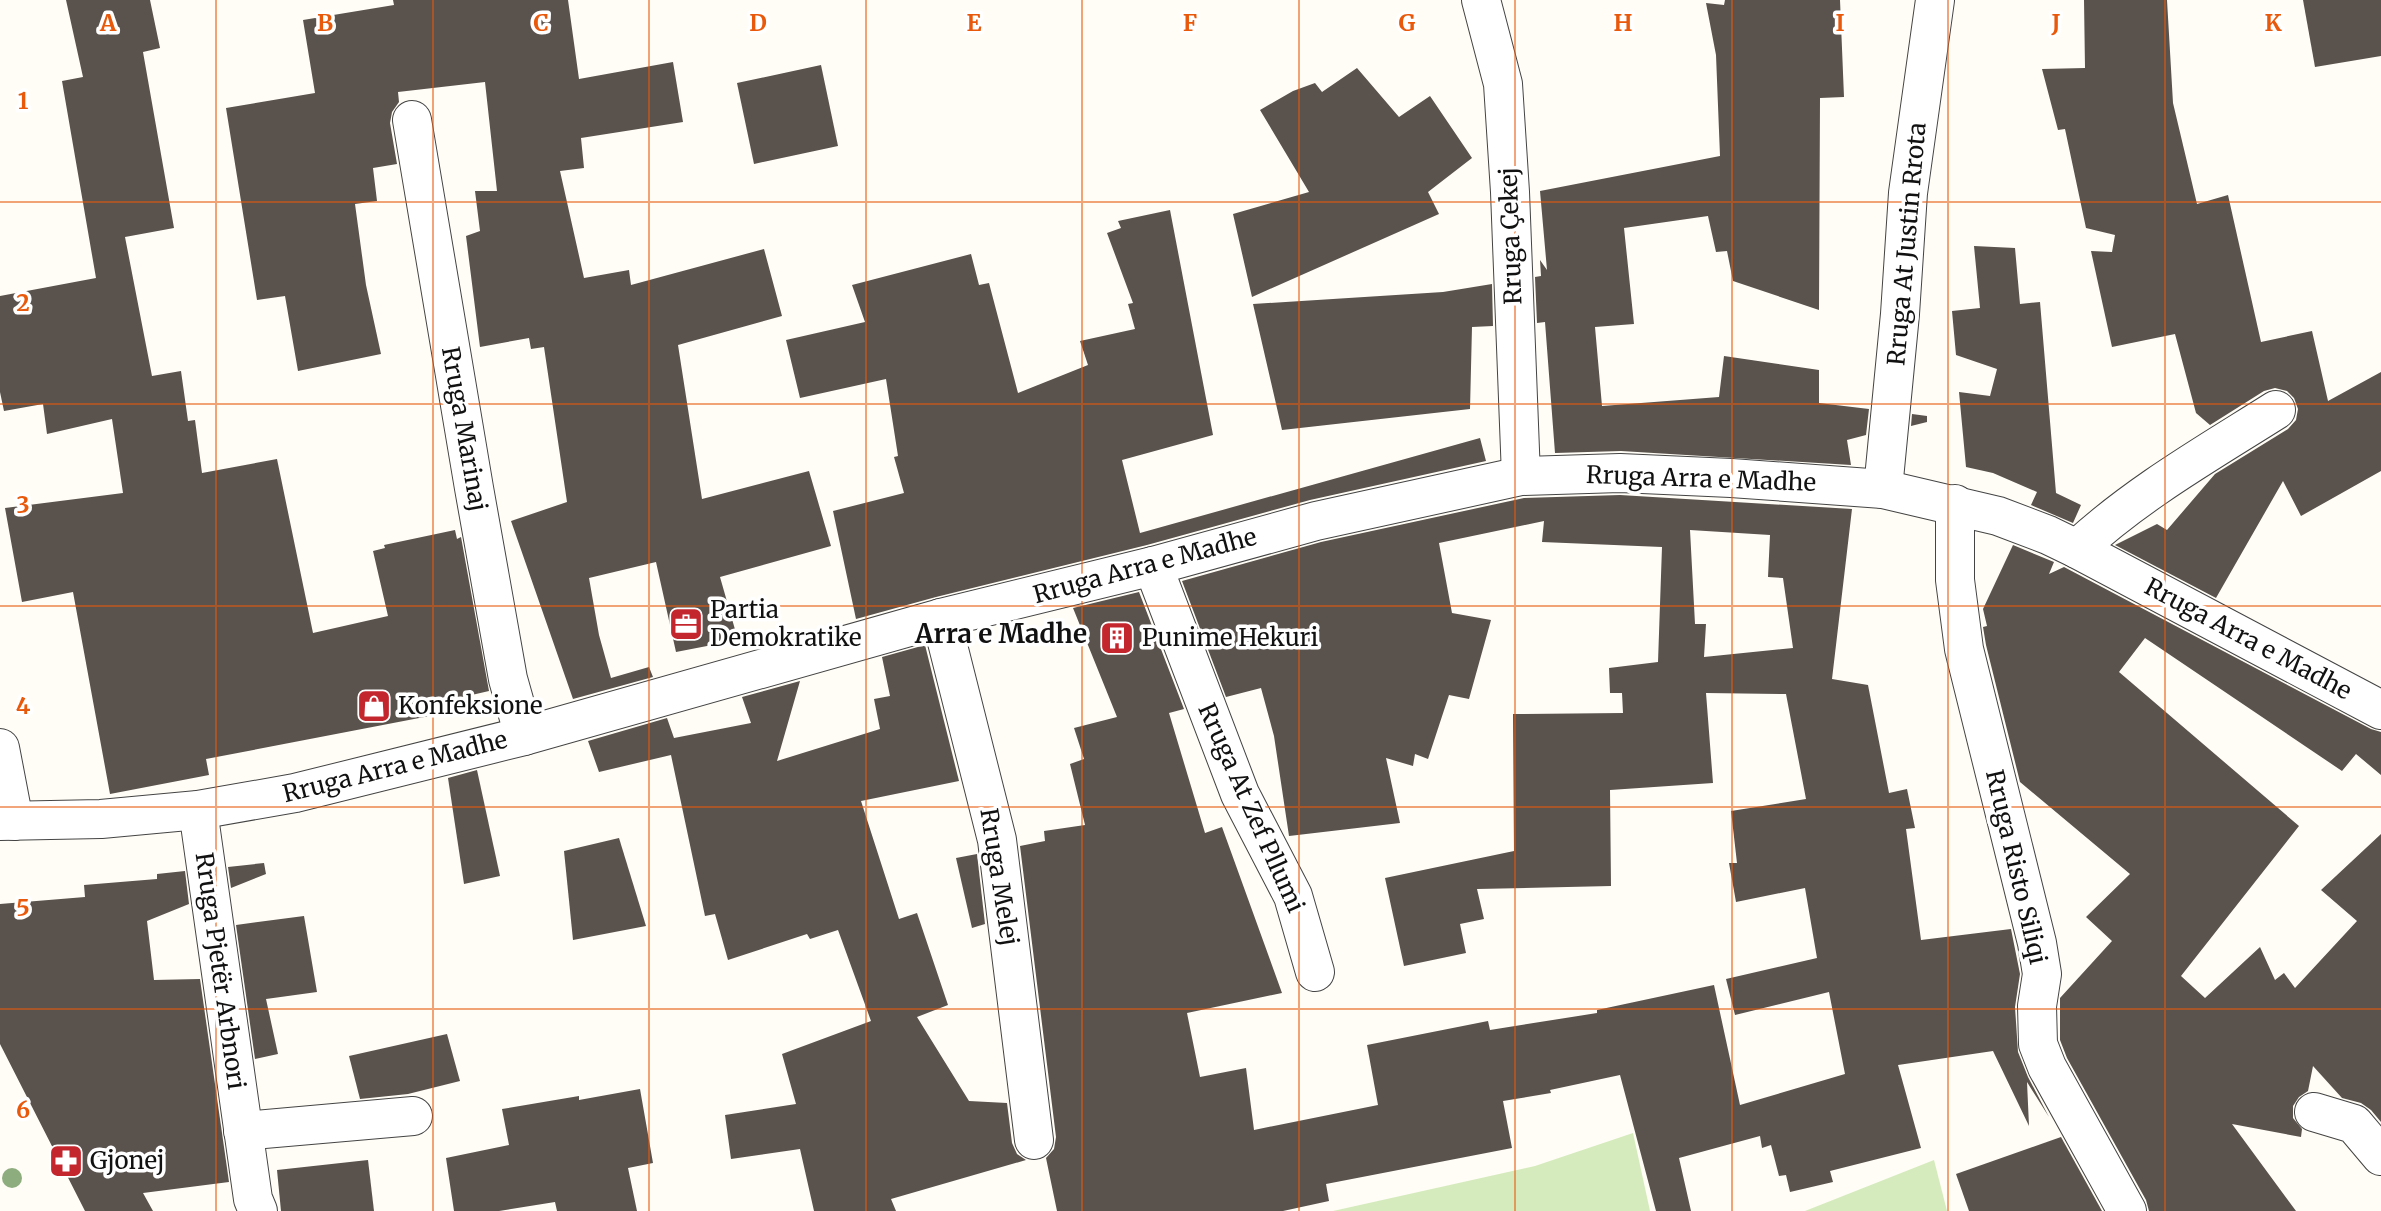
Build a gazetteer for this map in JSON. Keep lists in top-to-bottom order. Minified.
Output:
{"streets":{"street":["Rruga Çekej","Rruga At Justin Rrota","Rruga Marinaj","Rruga Arra e Madhe","Rruga At Zef Pllumi","Rruga Risto Siliqi","Rruga Melej","Rruga Pjetër Arbnori"]},"crossings":[["Rruga Çekej","Rruga Arra e Madhe"],["Rruga At Justin Rrota","Rruga Arra e Madhe"],["Rruga Marinaj","Rruga Arra e Madhe"],["Rruga Arra e Madhe","Rruga At Zef Pllumi"],["Rruga Arra e Madhe","Rruga Risto Siliqi"],["Rruga Arra e Madhe","Rruga Melej"],["Rruga Arra e Madhe","Rruga Pjetër Arbnori"]],"districts":["Arra e Madhe"],"places":{"office":["Partia Demokratike"],"building":["Punime Hekuri"],"shop":["Konfeksione"],"pharmacy":["Gjonej"]},"grid":{"columns":["A","B","C","D","E","F","G","H","I","J","K"],"rows":["1","2","3","4","5","6"]}}
